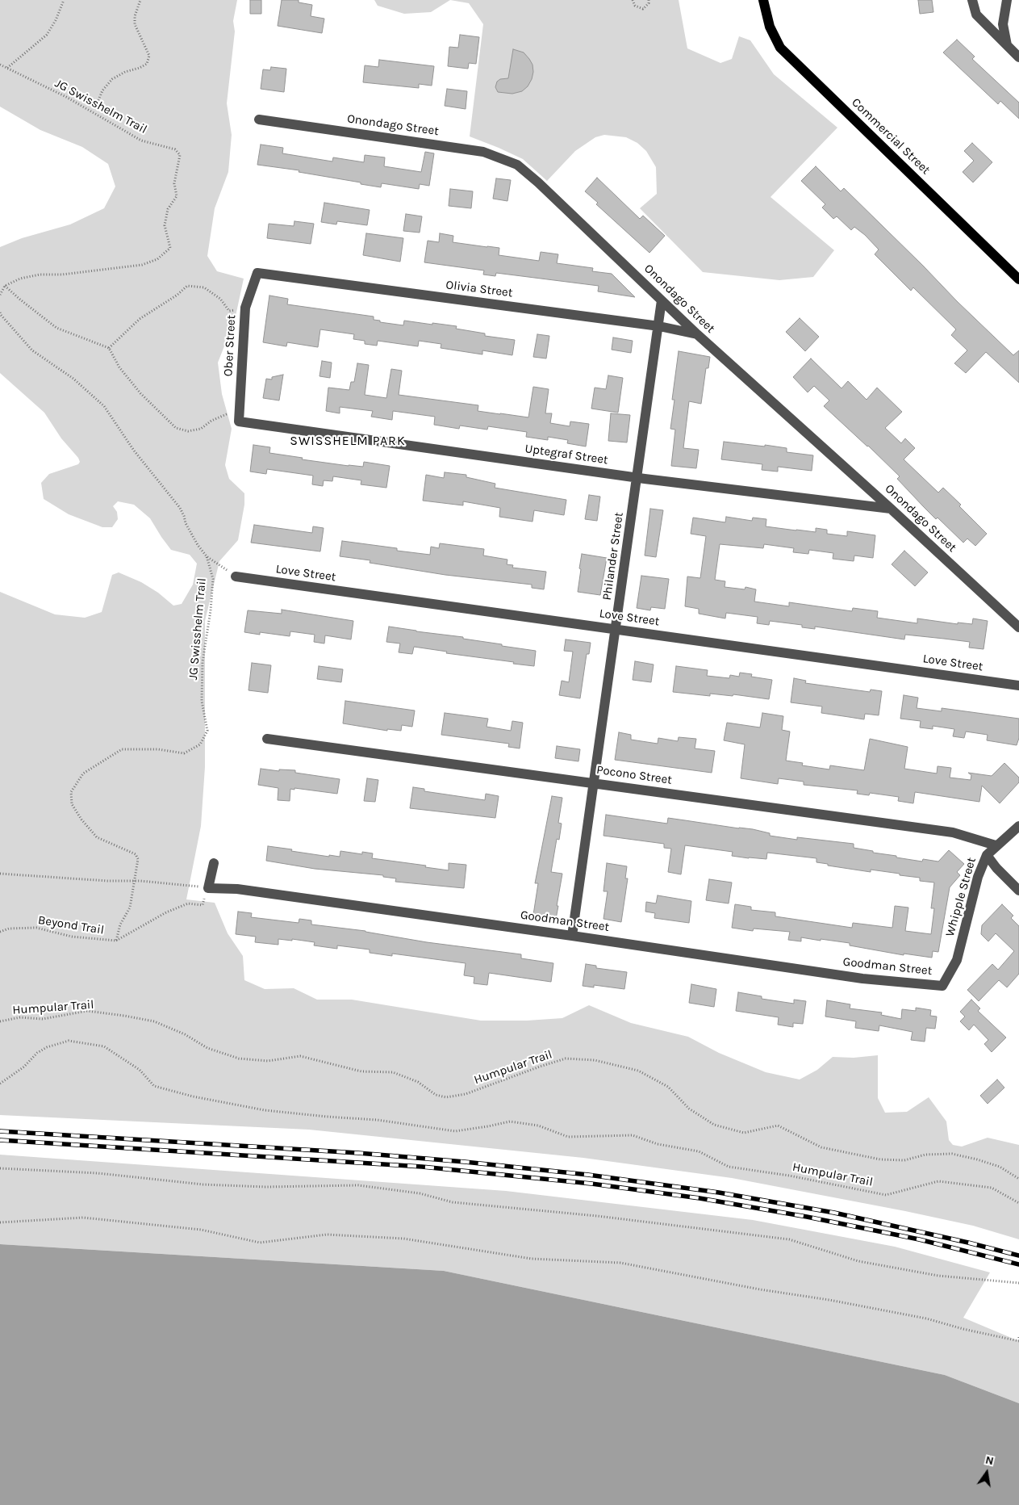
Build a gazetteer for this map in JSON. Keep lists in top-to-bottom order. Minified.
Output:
{"streets":{"main road":["Commercial Street"],"street":["Onondago Street","Olivia Street","Ober Street","Uptegraf Street","Philander Street","Love Street","Pocono Street","Whipple Street","Goodman Street"],"path":["JG Swisshelm Trail","Beyond Trail","Humpular Trail"]},"crossings":[["JG Swisshelm Trail","Love Street"],["JG Swisshelm Trail","Beyond Trail"],["Onondago Street","Olivia Street"],["Onondago Street","Uptegraf Street"],["Onondago Street","Philander Street"],["Olivia Street","Ober Street"],["Olivia Street","Philander Street"],["Ober Street","Uptegraf Street"],["Uptegraf Street","Philander Street"],["Philander Street","Love Street"],["Philander Street","Pocono Street"],["Philander Street","Goodman Street"],["Pocono Street","Whipple Street"],["Whipple Street","Goodman Street"],["Goodman Street","Beyond Trail"]],"districts":["SWISSHELM PARK"],"north":"top"}
